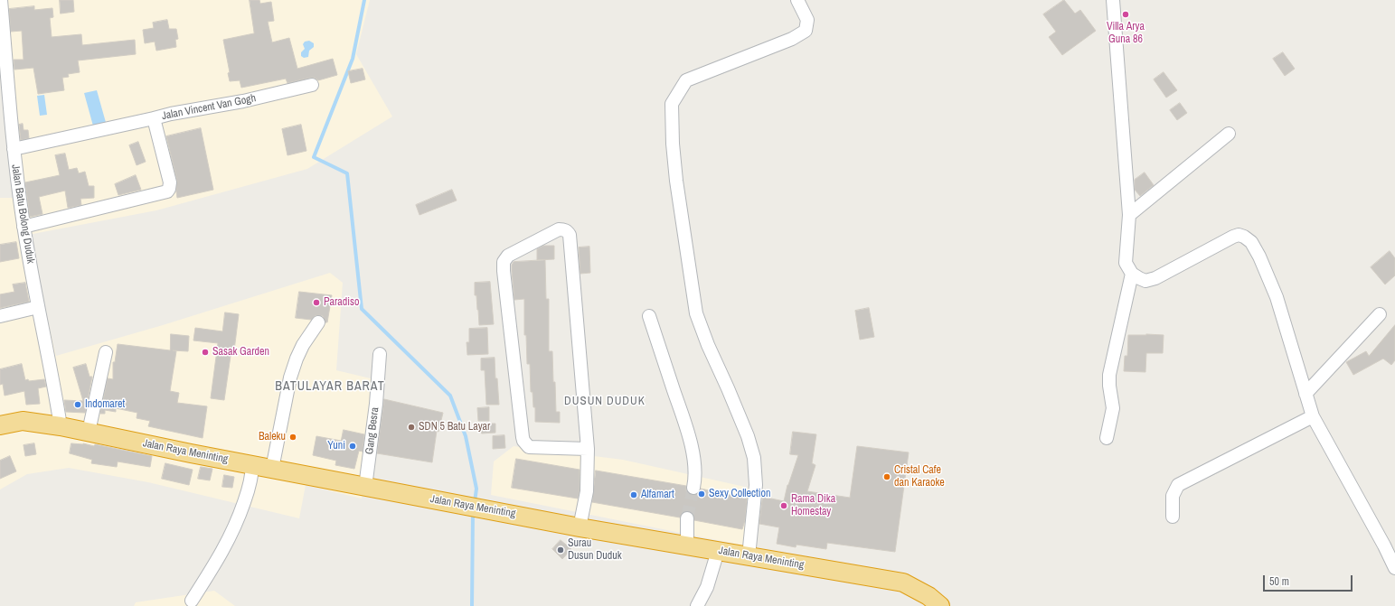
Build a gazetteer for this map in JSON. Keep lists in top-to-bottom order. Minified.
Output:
{"streets":{"highway":["Jalan Raya Meninting"],"street":["Jalan Vincent Van Gogh","Jalan Batu Bolong Duduk","Gang Besra"]},"crossings":[["Jalan Vincent Van Gogh","Jalan Batu Bolong Duduk"],["Jalan Batu Bolong Duduk","Jalan Raya Meninting"],["Gang Besra","Jalan Raya Meninting"]],"districts":["BATULAYAR BARAT","DUSUN DUDUK"],"places":["Villa Arya Guna 86","Paradiso","Sasak Garden","Indomaret","SDN 5 Batu Layar","Baleku","Yuni","Cristal Cafe dan Karaoke","Sexy Collection","Alfamart","Rama Dika Homestay","Surau Dusun Duduk"],"scale_bar":"50 m"}
